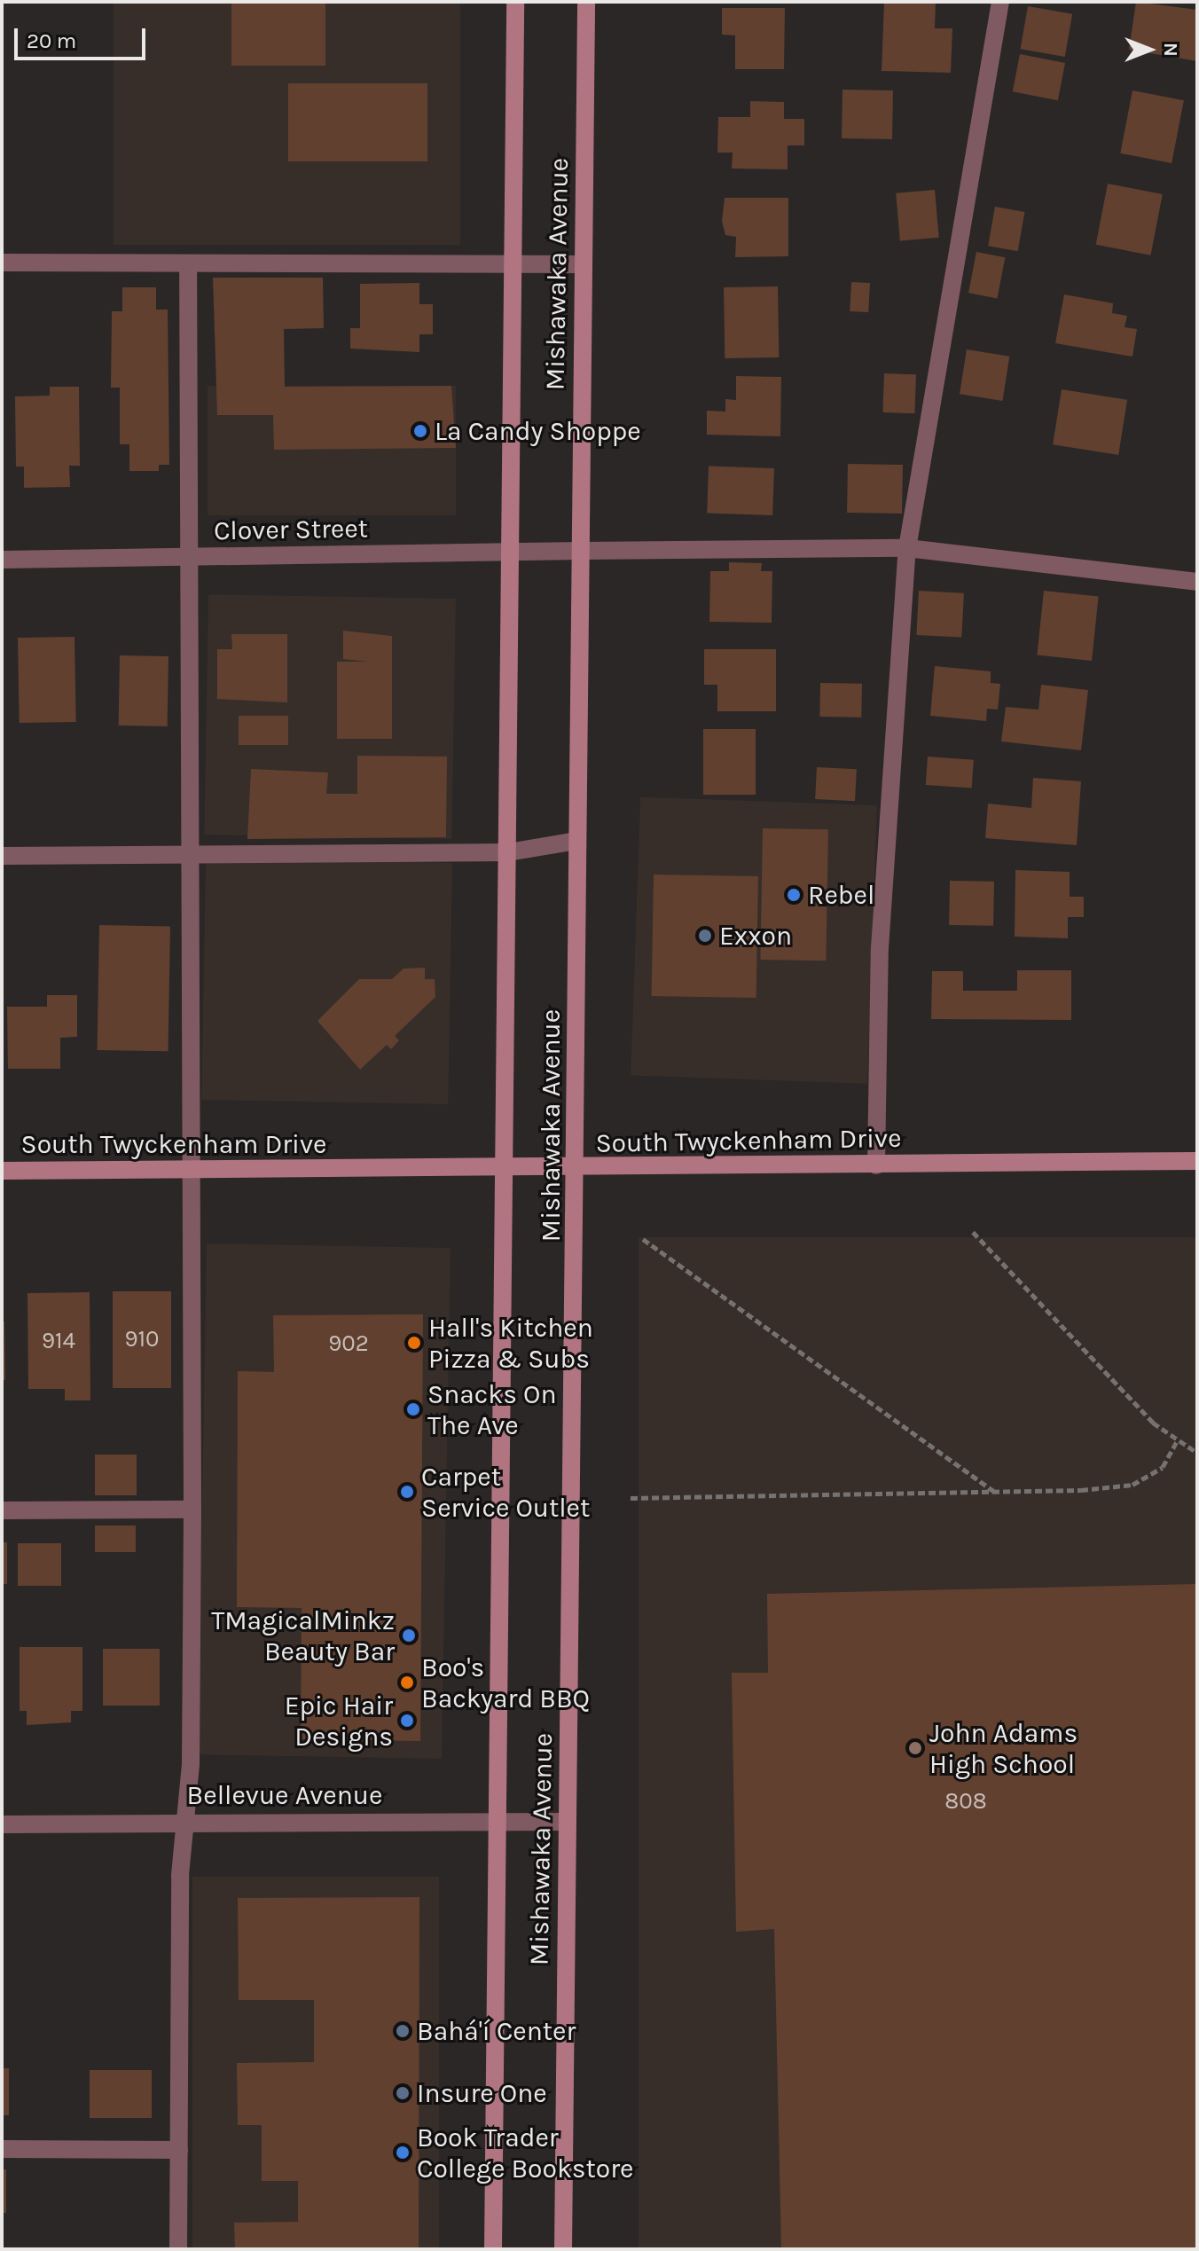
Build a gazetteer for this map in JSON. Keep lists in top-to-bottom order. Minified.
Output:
{"streets":{"main road":["Mishawaka Avenue","South Twyckenham Drive"],"street":["Clover Street","Bellevue Avenue"]},"crossings":[["Mishawaka Avenue","Clover Street"],["Mishawaka Avenue","South Twyckenham Drive"],["Mishawaka Avenue","Bellevue Avenue"]],"places":["La Candy Shoppe","Rebel","Exxon","Hall's Kitchen Pizza & Subs","Snacks On The Ave","Carpet Service Outlet","TMagicalMinkz Beauty Bar","Boo's Backyard BBQ","Epic Hair Designs","John Adams High School","Bahá'í Center","Insure One","Book Trader College Bookstore"],"house_numbers":["910","914","902","808"],"scale_bar":"20 m","north":"right"}
